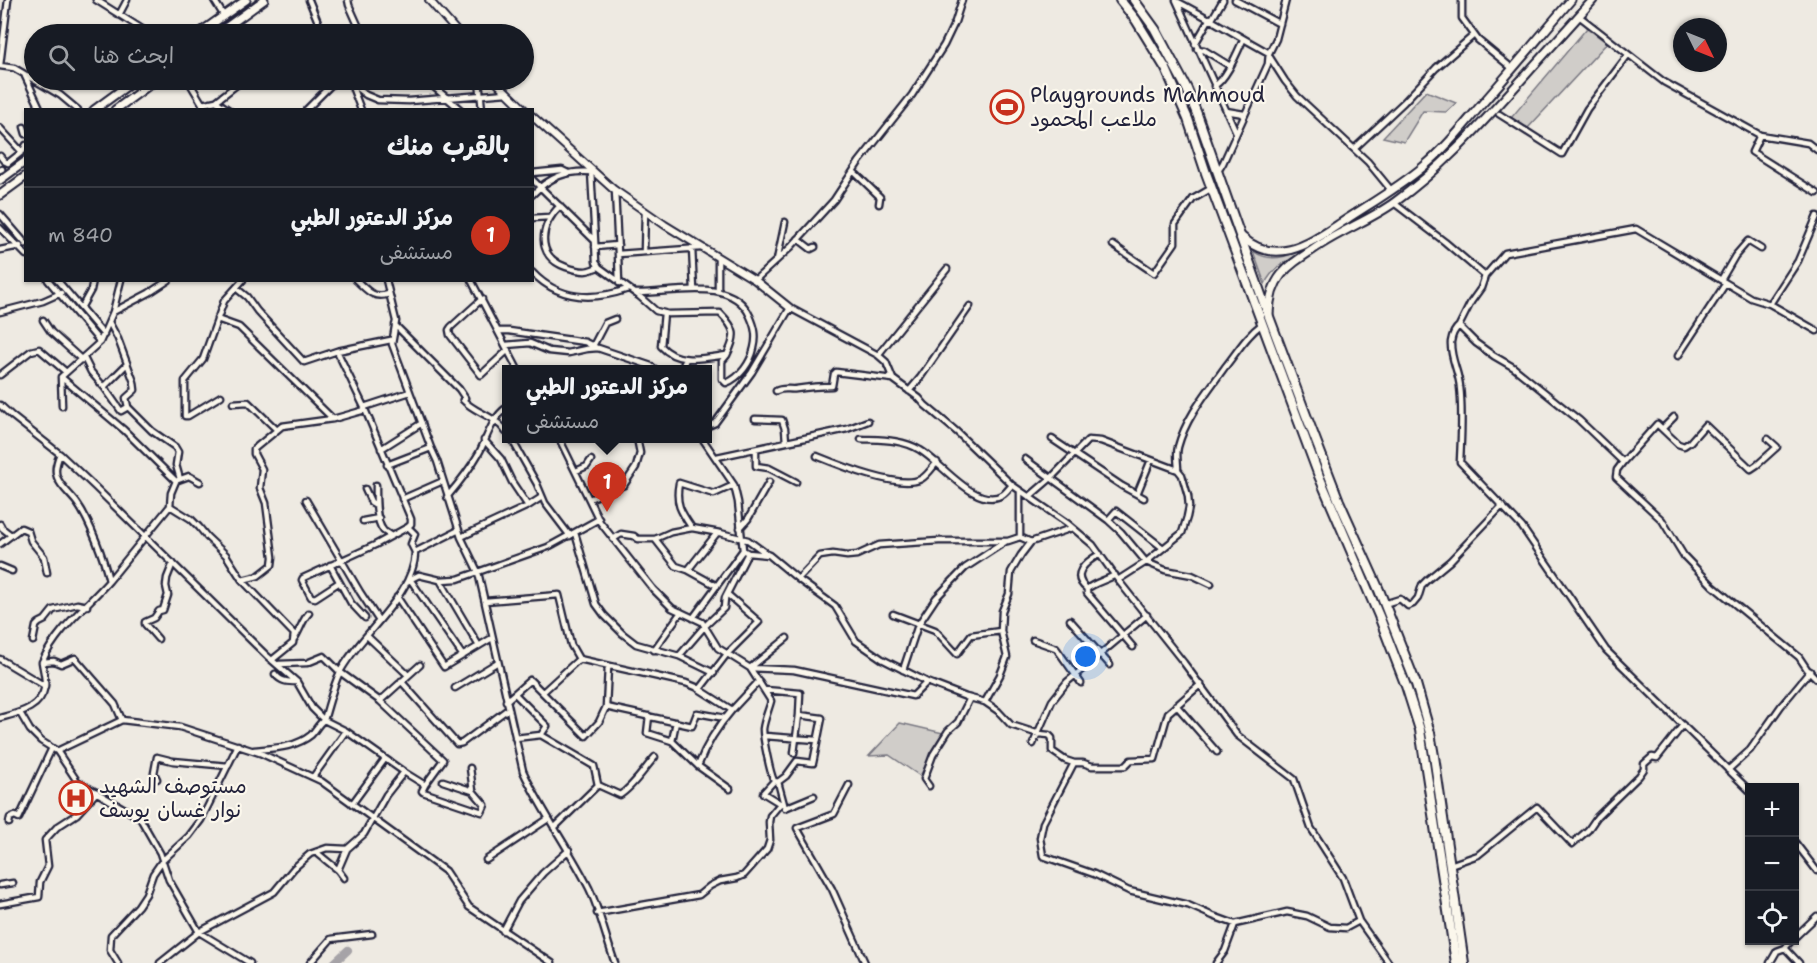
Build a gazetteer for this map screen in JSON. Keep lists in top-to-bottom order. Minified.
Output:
{"places":{"sports":["Playgrounds Mahmoud ملاعب المحمود"],"hospital":["مستوصف الشهيد نوار غسان يوسف"]},"north":"bottom right","page":{"search":"ابحث هنا","heading":"بالقرب منك","list":[{"mark":"1","name":"مركز الدعتور الطبي","note":"مستشفى","value":"840 m"}],"popup":["مركز الدعتور الطبي","مستشفى"],"pins":"1","map_buttons":["+","−"]}}
